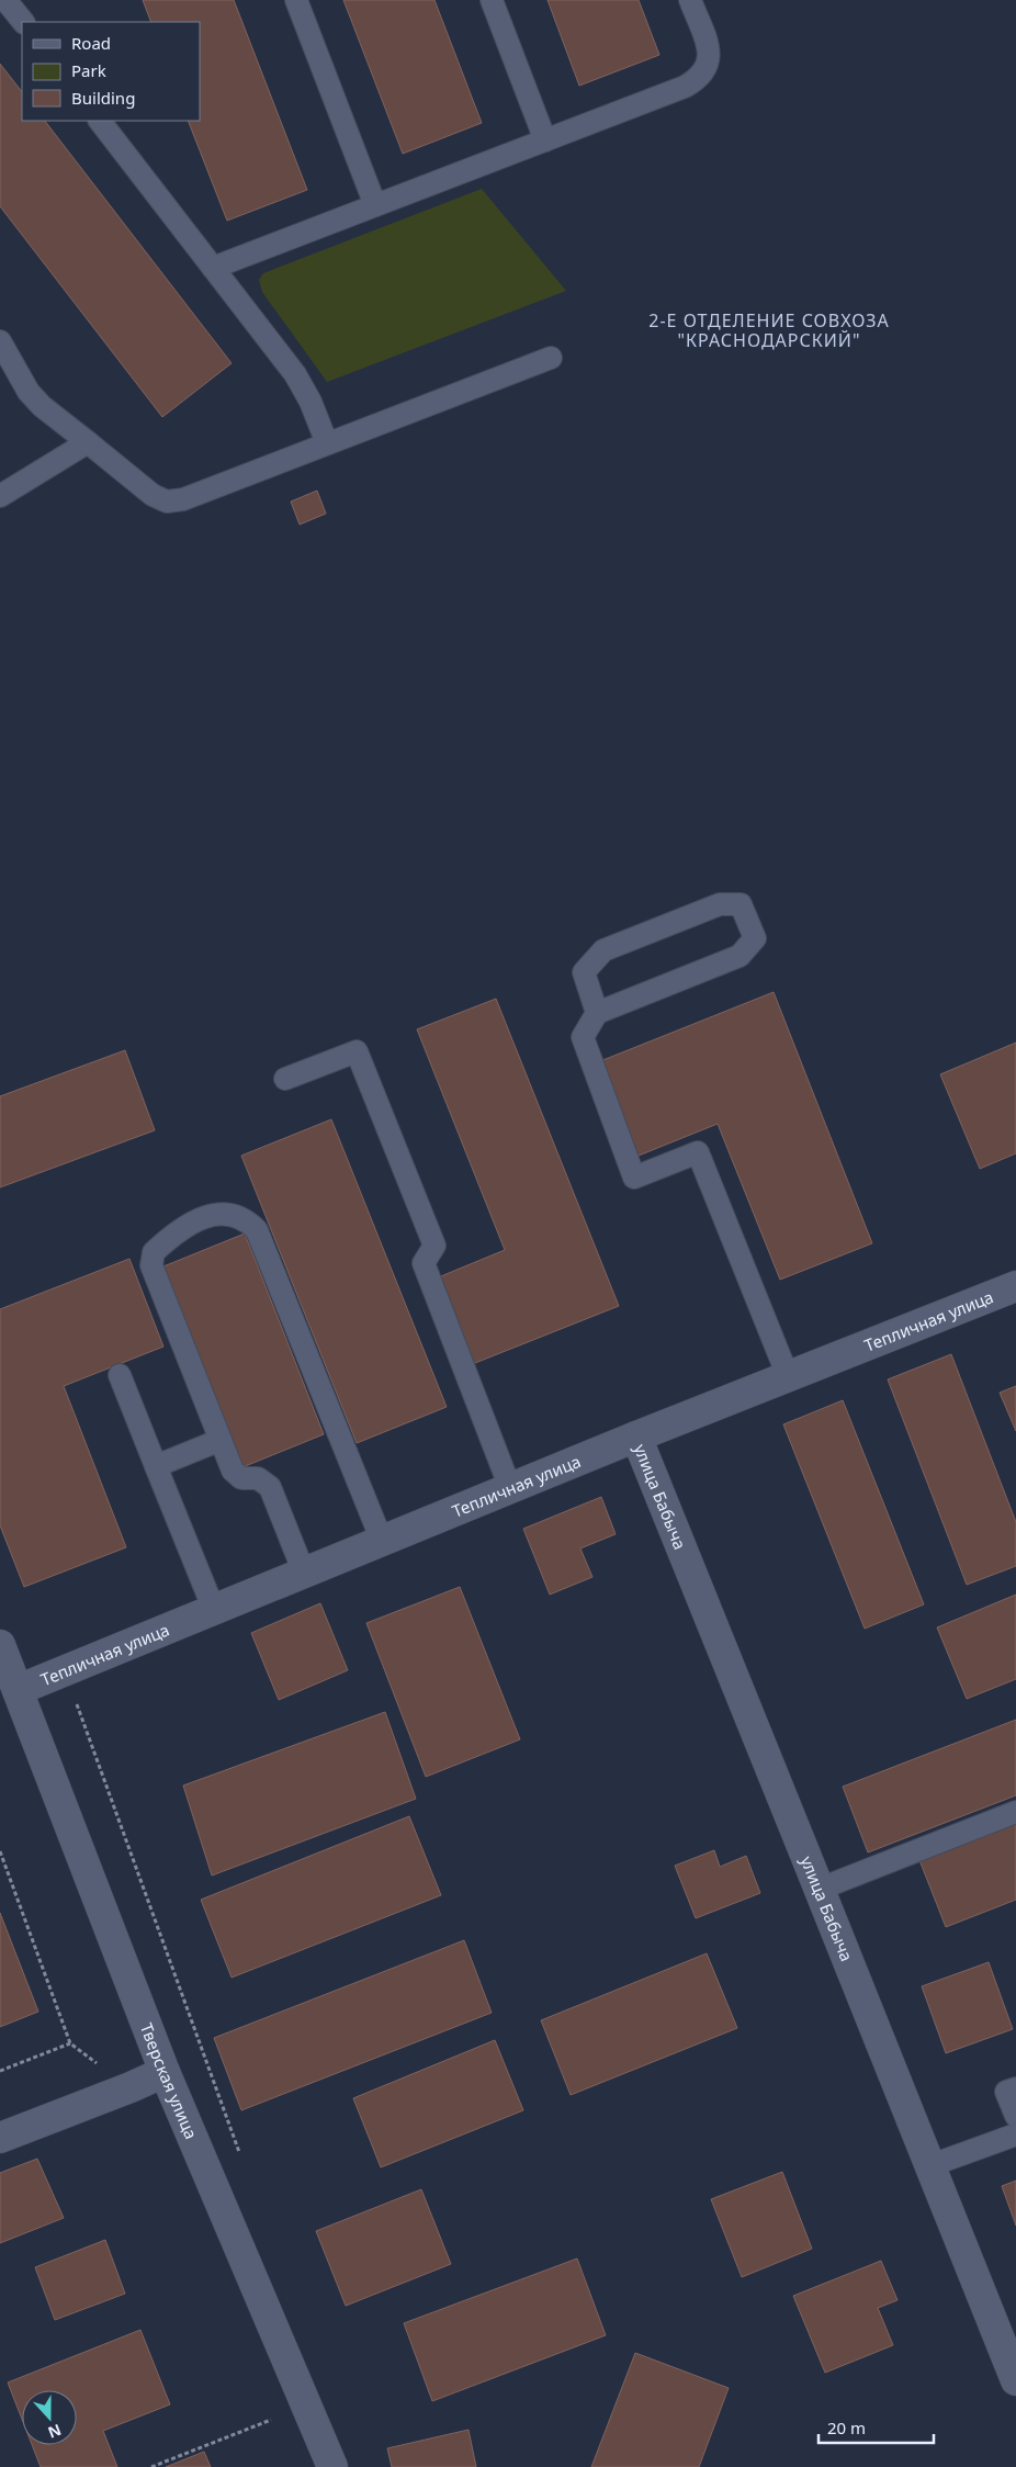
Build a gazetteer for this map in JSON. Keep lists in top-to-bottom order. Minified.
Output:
{"streets":{"street":["Тепличная улица","улица Бабыча","Тверская улица"]},"crossings":[["Тепличная улица","улица Бабыча"],["Тепличная улица","Тверская улица"]],"districts":["2-Е ОТДЕЛЕНИЕ СОВХОЗА \"КРАСНОДАРСКИЙ\""],"legend":["Road","Park","Building"],"scale_bar":"20 m","north":"bottom"}
